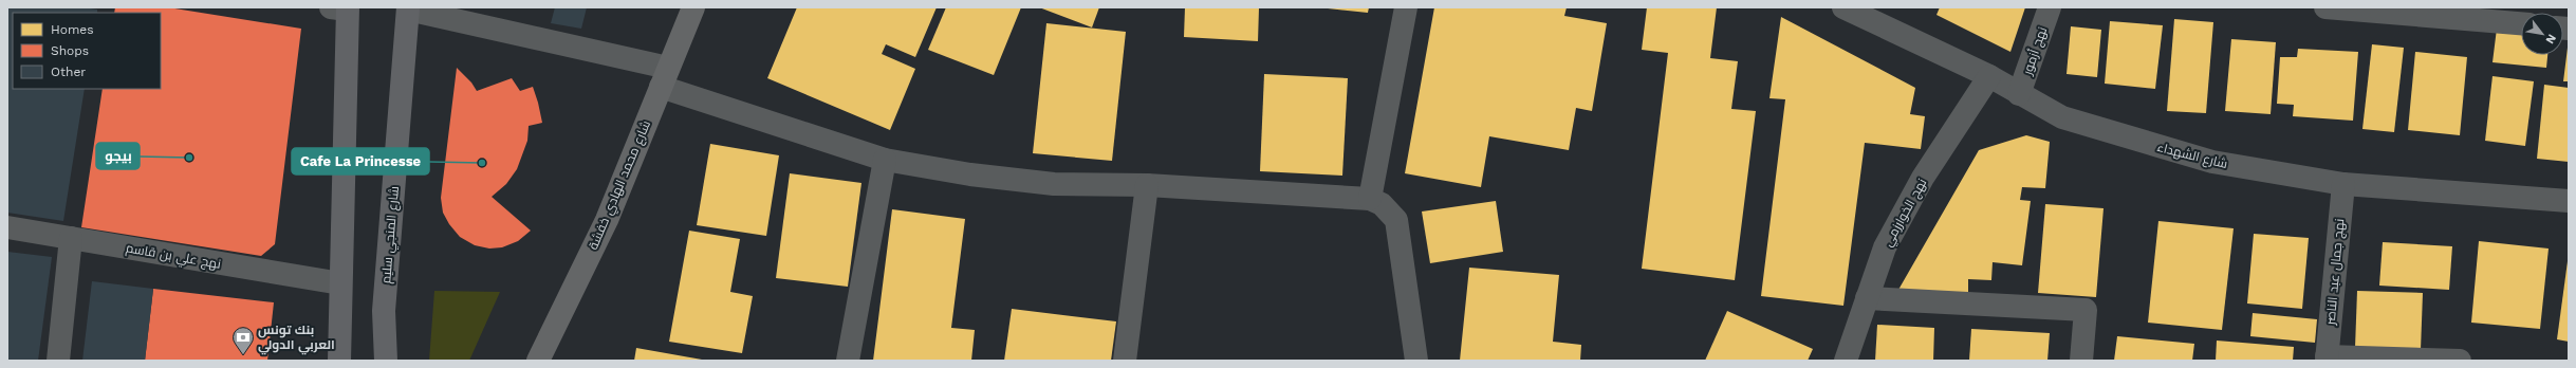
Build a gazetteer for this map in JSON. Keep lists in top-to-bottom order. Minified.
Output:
{"streets":{"main road":["شارع محمد الهادي خفشة","شارع المنجي سليم"],"street":["نهج أزمور","شارع الشهداء","نهج الخوارزمي","نهج علي بن قاسم","نهج جمال عبد الناصر"]},"crossings":[["نهج أزمور","شارع الشهداء"],["شارع الشهداء","نهج الخوارزمي"],["شارع الشهداء","نهج جمال عبد الناصر"]],"places":{"other":["بيجو","Cafe La Princesse"],"bank":["بنك تونس العربي الدولي"]},"legend":["Homes","Shops","Other"],"north":"bottom right"}
